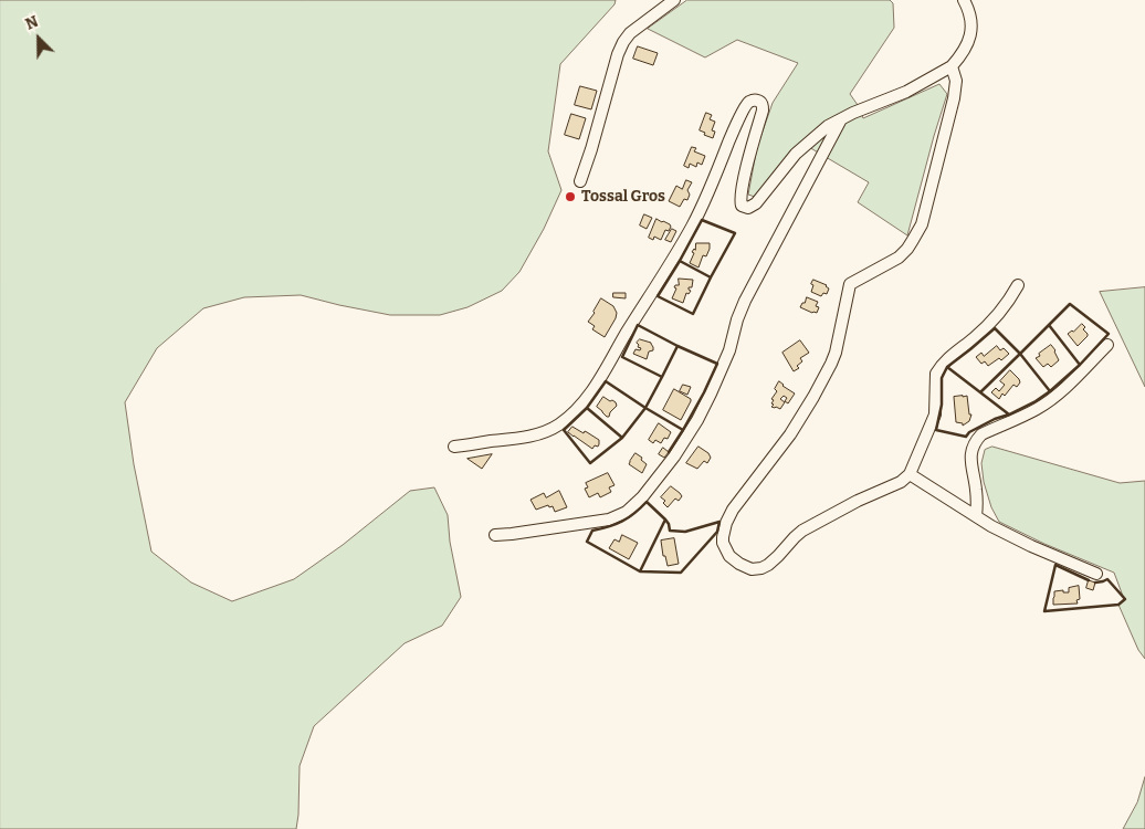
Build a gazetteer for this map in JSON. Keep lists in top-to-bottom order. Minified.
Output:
{"places":["Tossal Gros"],"north":"top left"}
